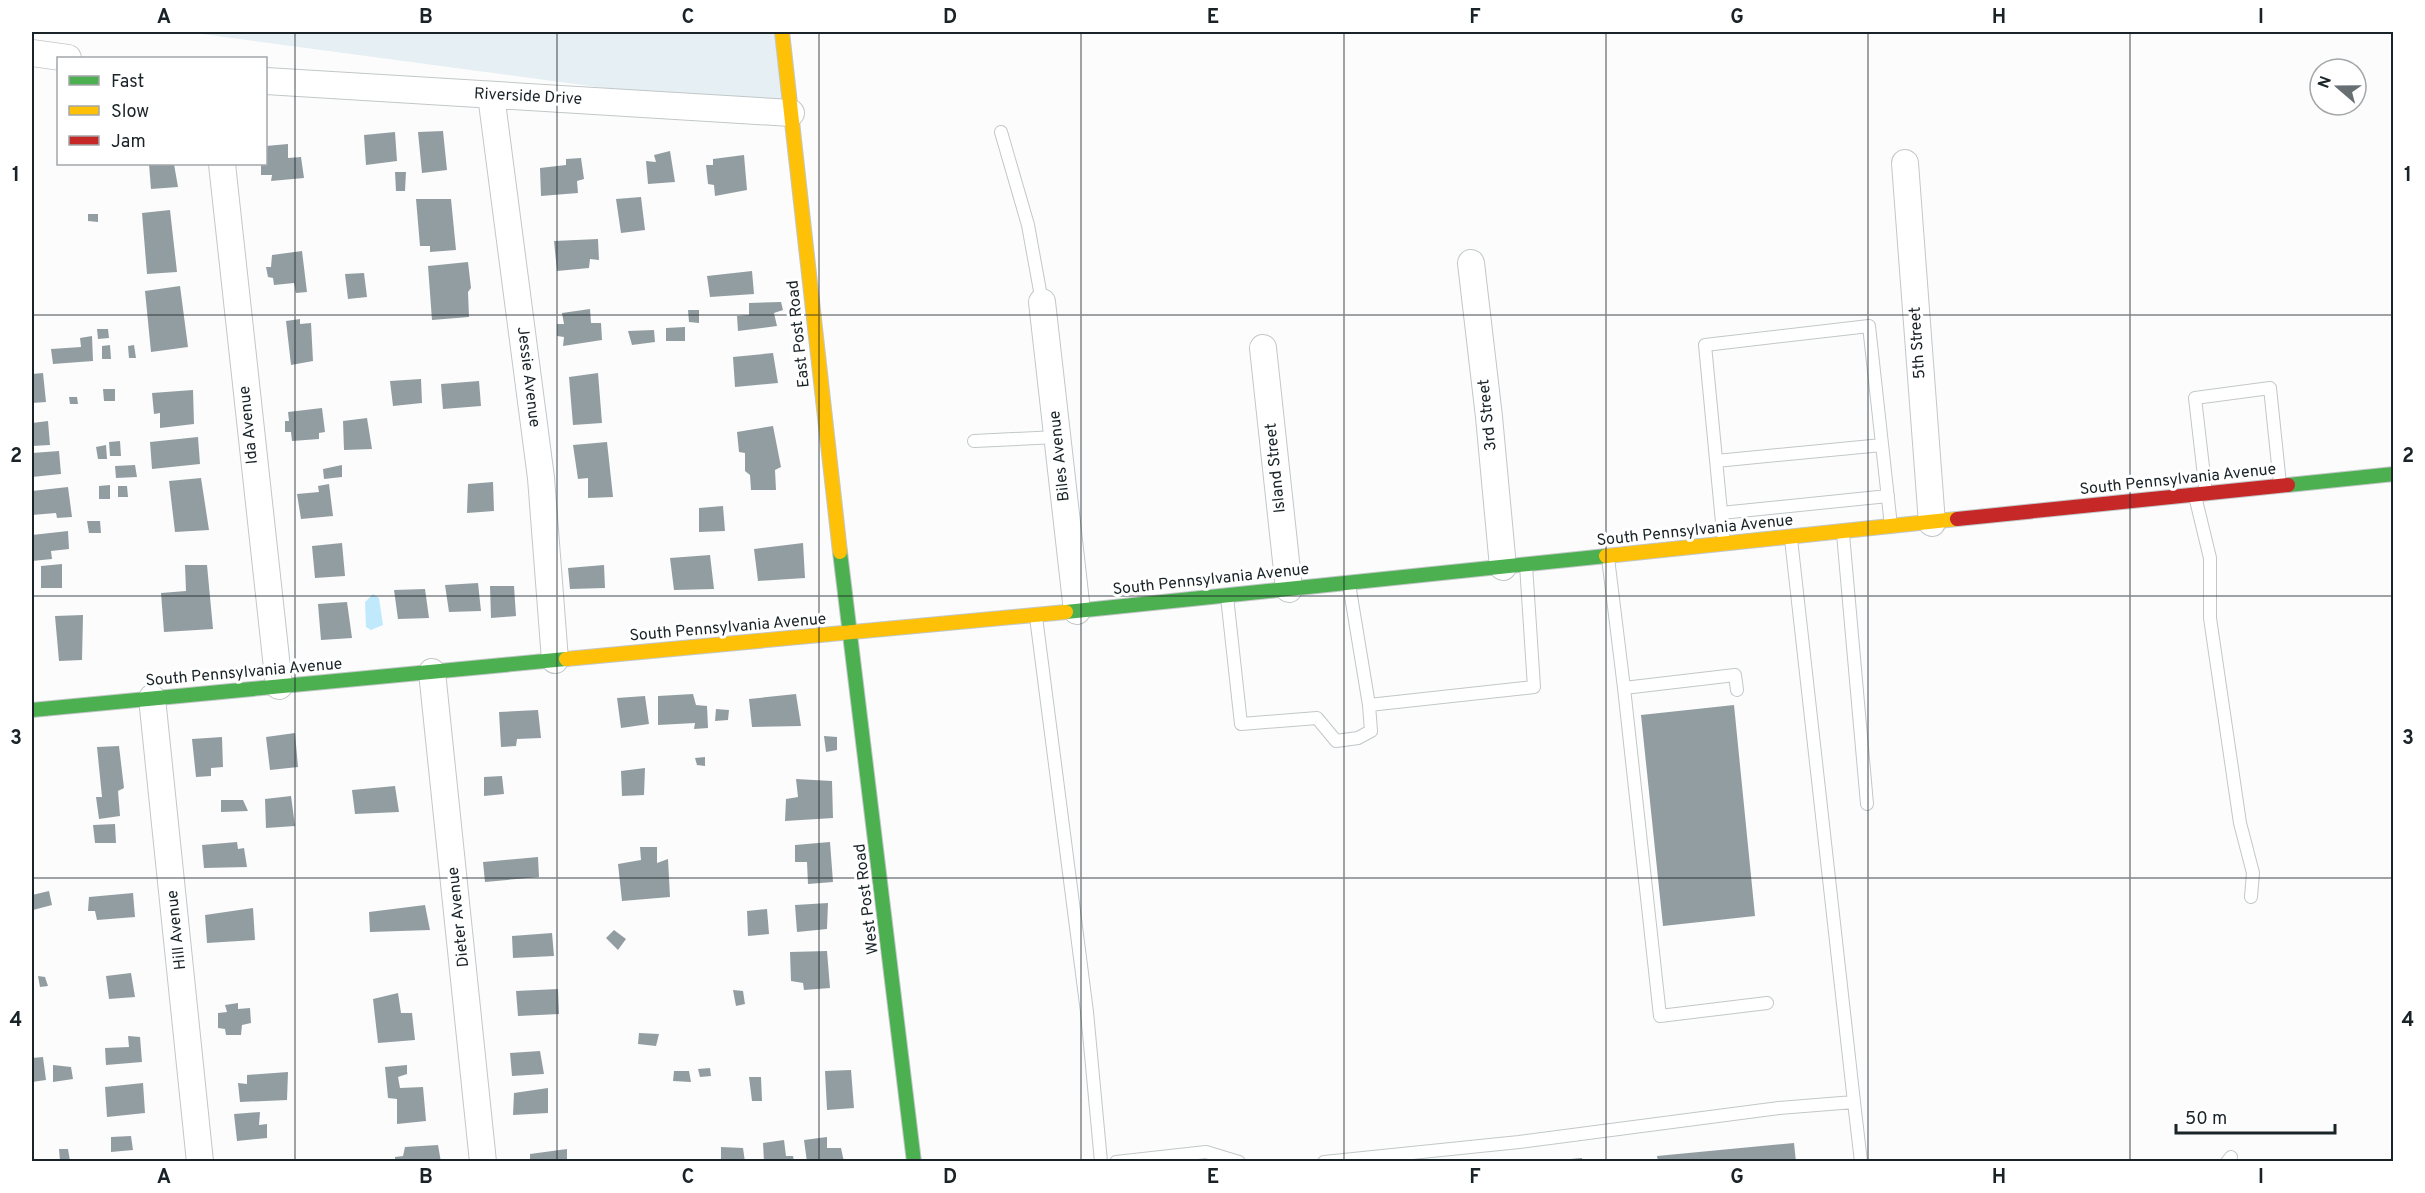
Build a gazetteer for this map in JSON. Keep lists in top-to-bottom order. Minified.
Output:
{"streets":{"main road":["East Post Road","South Pennsylvania Avenue","West Post Road"],"street":["Riverside Drive","5th Street","Jessie Avenue","3rd Street","Ida Avenue","Biles Avenue","Island Street","Dieter Avenue","Hill Avenue"]},"crossings":[["Riverside Drive","East Post Road"],["Riverside Drive","Jessie Avenue"],["East Post Road","South Pennsylvania Avenue"],["East Post Road","West Post Road"],["5th Street","South Pennsylvania Avenue"],["Jessie Avenue","South Pennsylvania Avenue"],["3rd Street","South Pennsylvania Avenue"],["Ida Avenue","South Pennsylvania Avenue"],["Biles Avenue","South Pennsylvania Avenue"],["Island Street","South Pennsylvania Avenue"],["South Pennsylvania Avenue","West Post Road"],["South Pennsylvania Avenue","Dieter Avenue"],["South Pennsylvania Avenue","Hill Avenue"]],"legend":["Fast","Slow","Jam"],"scale_bar":"50 m","north":"left","grid":{"columns":["A","B","C","D","E","F","G","H","I"],"rows":["1","2","3","4"]}}
